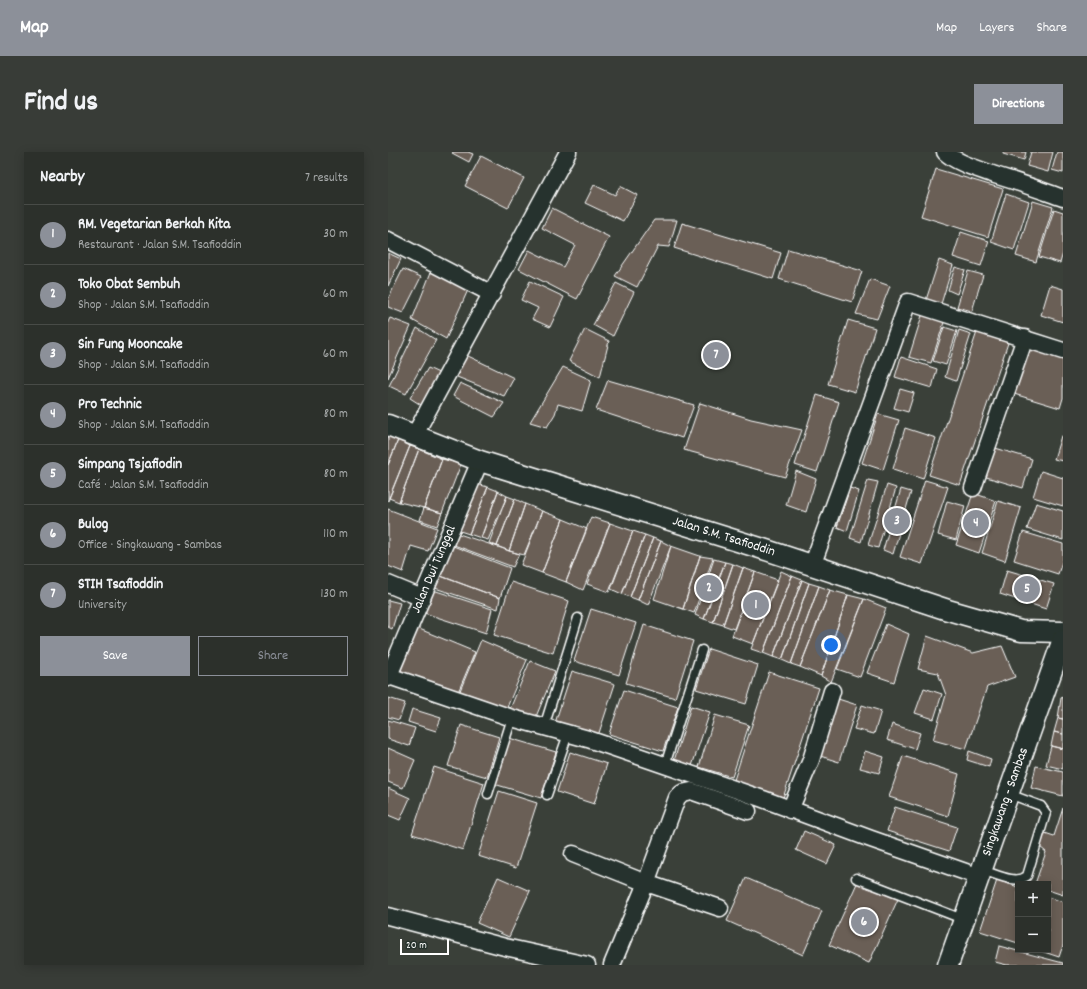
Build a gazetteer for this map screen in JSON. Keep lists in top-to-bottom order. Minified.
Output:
{"streets":{"street":["Jalan S.M. Tsafioddin","Jalan Dwi Tunggal","Singkawang - Sambas"]},"crossings":[["Jalan S.M. Tsafioddin","Jalan Dwi Tunggal"]],"scale_bar":"20 m","page":{"header":"Map","nav":["Map","Layers","Share"],"title":"Find us","buttons":["Directions",["Save","Share"]],"heading":["Nearby","7 results"],"list":[{"mark":"1","name":"RM. Vegetarian Berkah Kita","note":"Restaurant · Jalan S.M. Tsafioddin","value":"30 m"},{"mark":"2","name":"Toko Obat Sembuh","note":"Shop · Jalan S.M. Tsafioddin","value":"60 m"},{"mark":"3","name":"Sin Fung Mooncake","note":"Shop · Jalan S.M. Tsafioddin","value":"60 m"},{"mark":"4","name":"Pro Technic","note":"Shop · Jalan S.M. Tsafioddin","value":"80 m"},{"mark":"5","name":"Simpang Tsjafiodin","note":"Café · Jalan S.M. Tsafioddin","value":"80 m"},{"mark":"6","name":"Bulog","note":"Office · Singkawang - Sambas","value":"110 m"},{"mark":"7","name":"STIH Tsafioddin","note":"University","value":"130 m"}],"pins":["7","3","4","2","5","1","6"],"map_buttons":["+","−"],"scale":"20 m"}}
